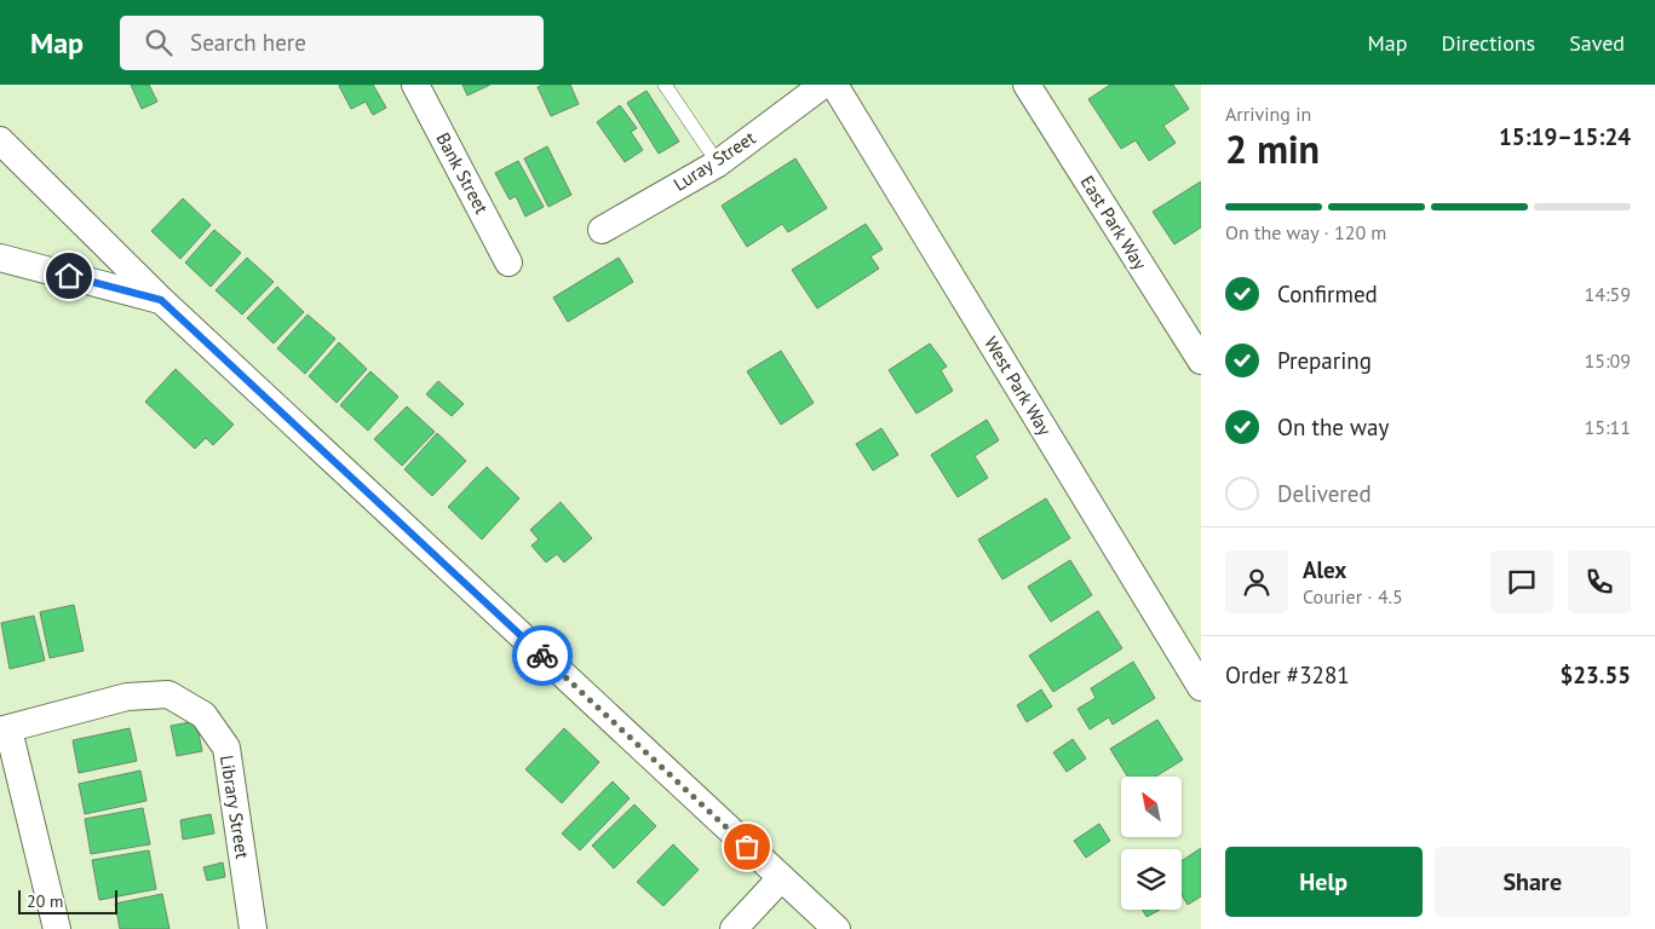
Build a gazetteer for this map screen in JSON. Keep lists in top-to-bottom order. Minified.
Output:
{"streets":{"street":["Luray Street","Bank Street","East Park Way","West Park Way","Library Street"]},"scale_bar":"20 m","north":"top left","page":{"header":"Map","search":"Search here","nav":["Map","Directions","Saved"],"heading":["2 min","Arriving in","15:19–15:24"],"panel":["Alex","Courier · 4.5","Order #3281","$23.55"],"bar":"On the way · 120 m","list":[["Confirmed","14:59"],["Preparing","15:09"],["On the way","15:11"],"Delivered"],"buttons":["Help","Share"],"scale":"20 m"}}
